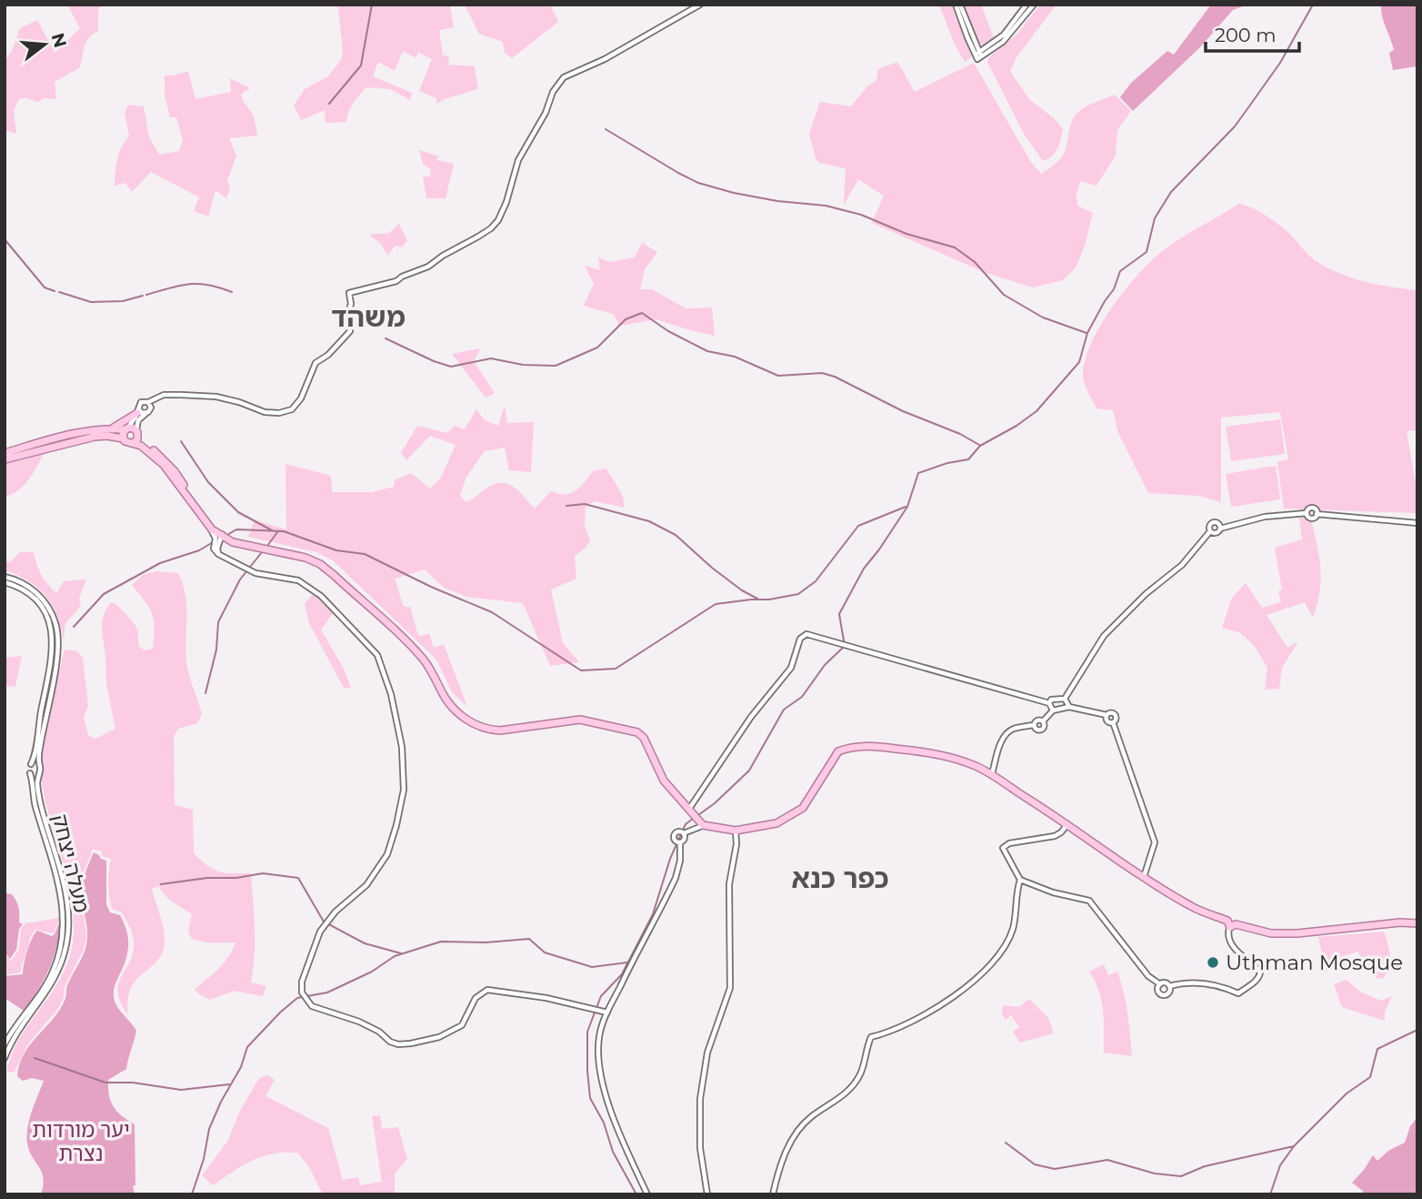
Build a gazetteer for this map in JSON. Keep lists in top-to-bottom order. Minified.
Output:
{"streets":{"street":["מעלה יצחק"]},"districts":["משהד","כפר כנא"],"parks":["יער מורדות נצרת"],"places":["Uthman Mosque"],"scale_bar":"200 m","north":"right"}
